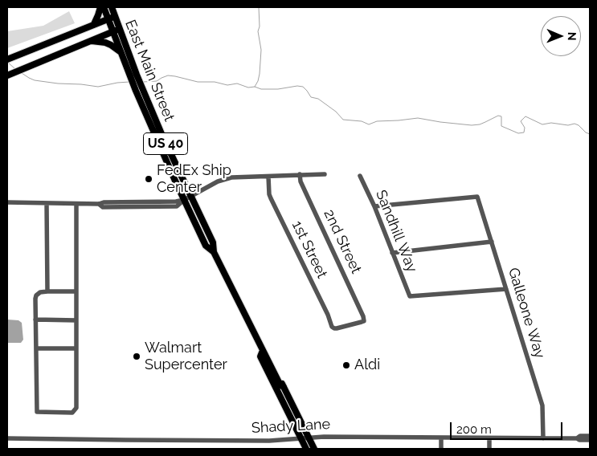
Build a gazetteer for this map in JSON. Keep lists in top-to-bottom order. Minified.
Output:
{"streets":{"main road":["East Main Street","US 40"],"street":["Sandhill Way","2nd Street","1st Street","Galleone Way","Shady Lane"]},"crossings":[["East Main Street","Shady Lane"],["Sandhill Way","Galleone Way"],["2nd Street","1st Street"],["Galleone Way","Shady Lane"]],"places":["FedEx Ship Center","Walmart Supercenter","Aldi"],"scale_bar":"200 m","north":"right"}
